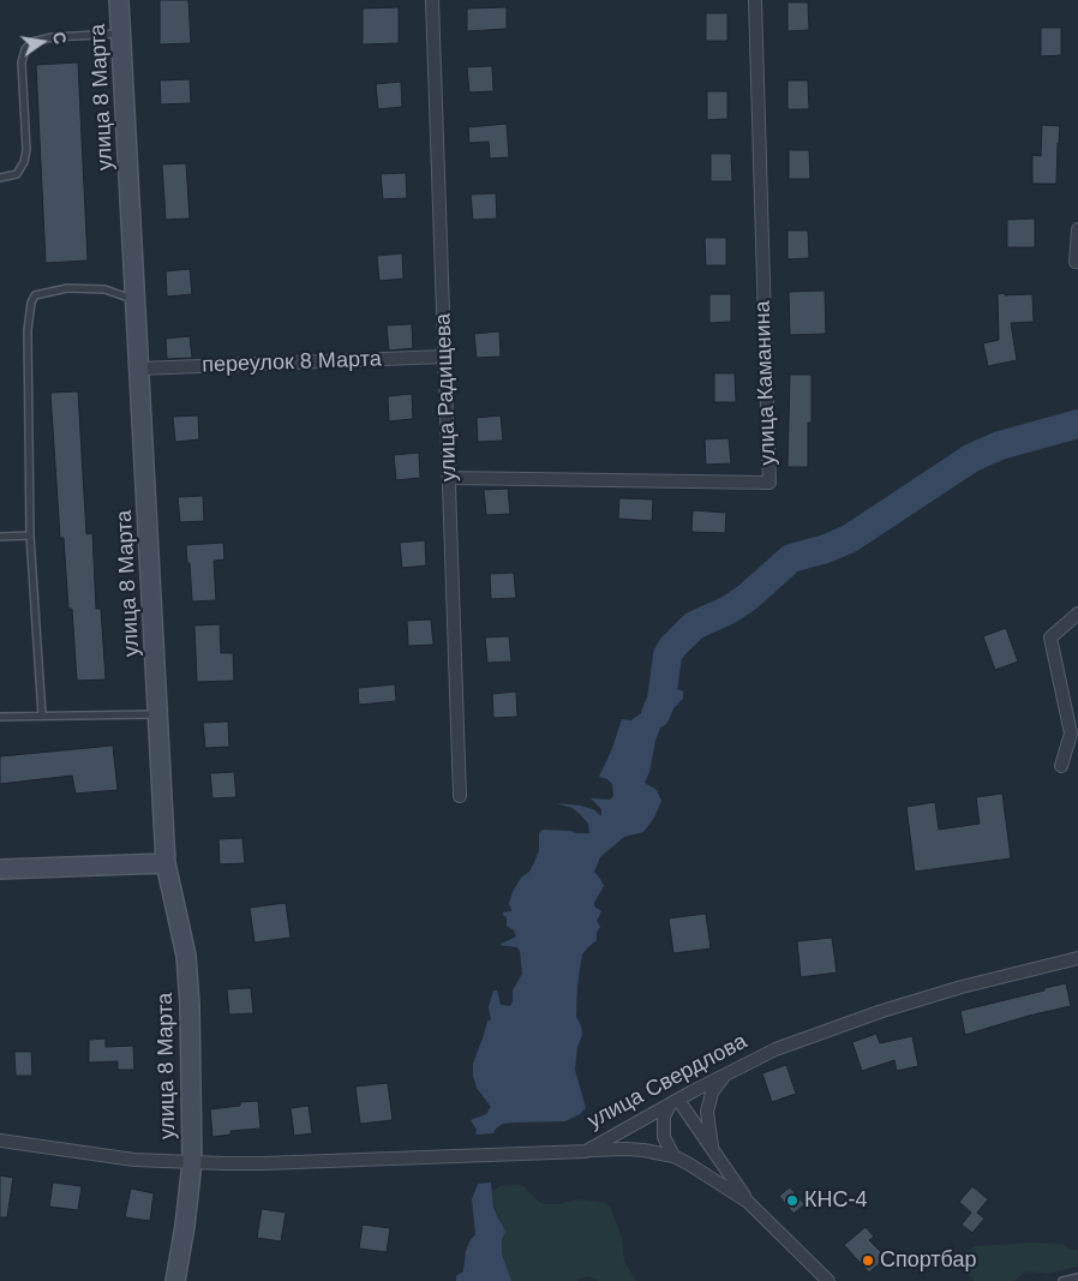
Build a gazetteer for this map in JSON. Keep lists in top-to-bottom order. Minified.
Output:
{"streets":{"street":["улица 8 Марта","переулок 8 Марта","улица Каманина","улица Радищева","улица Свердлова"]},"crossings":[["улица 8 Марта","переулок 8 Марта"],["улица 8 Марта","улица Свердлова"],["переулок 8 Марта","улица Радищева"],["улица Каманина","улица Радищева"]],"places":["КНС-4","Спортбар"],"north":"right"}
